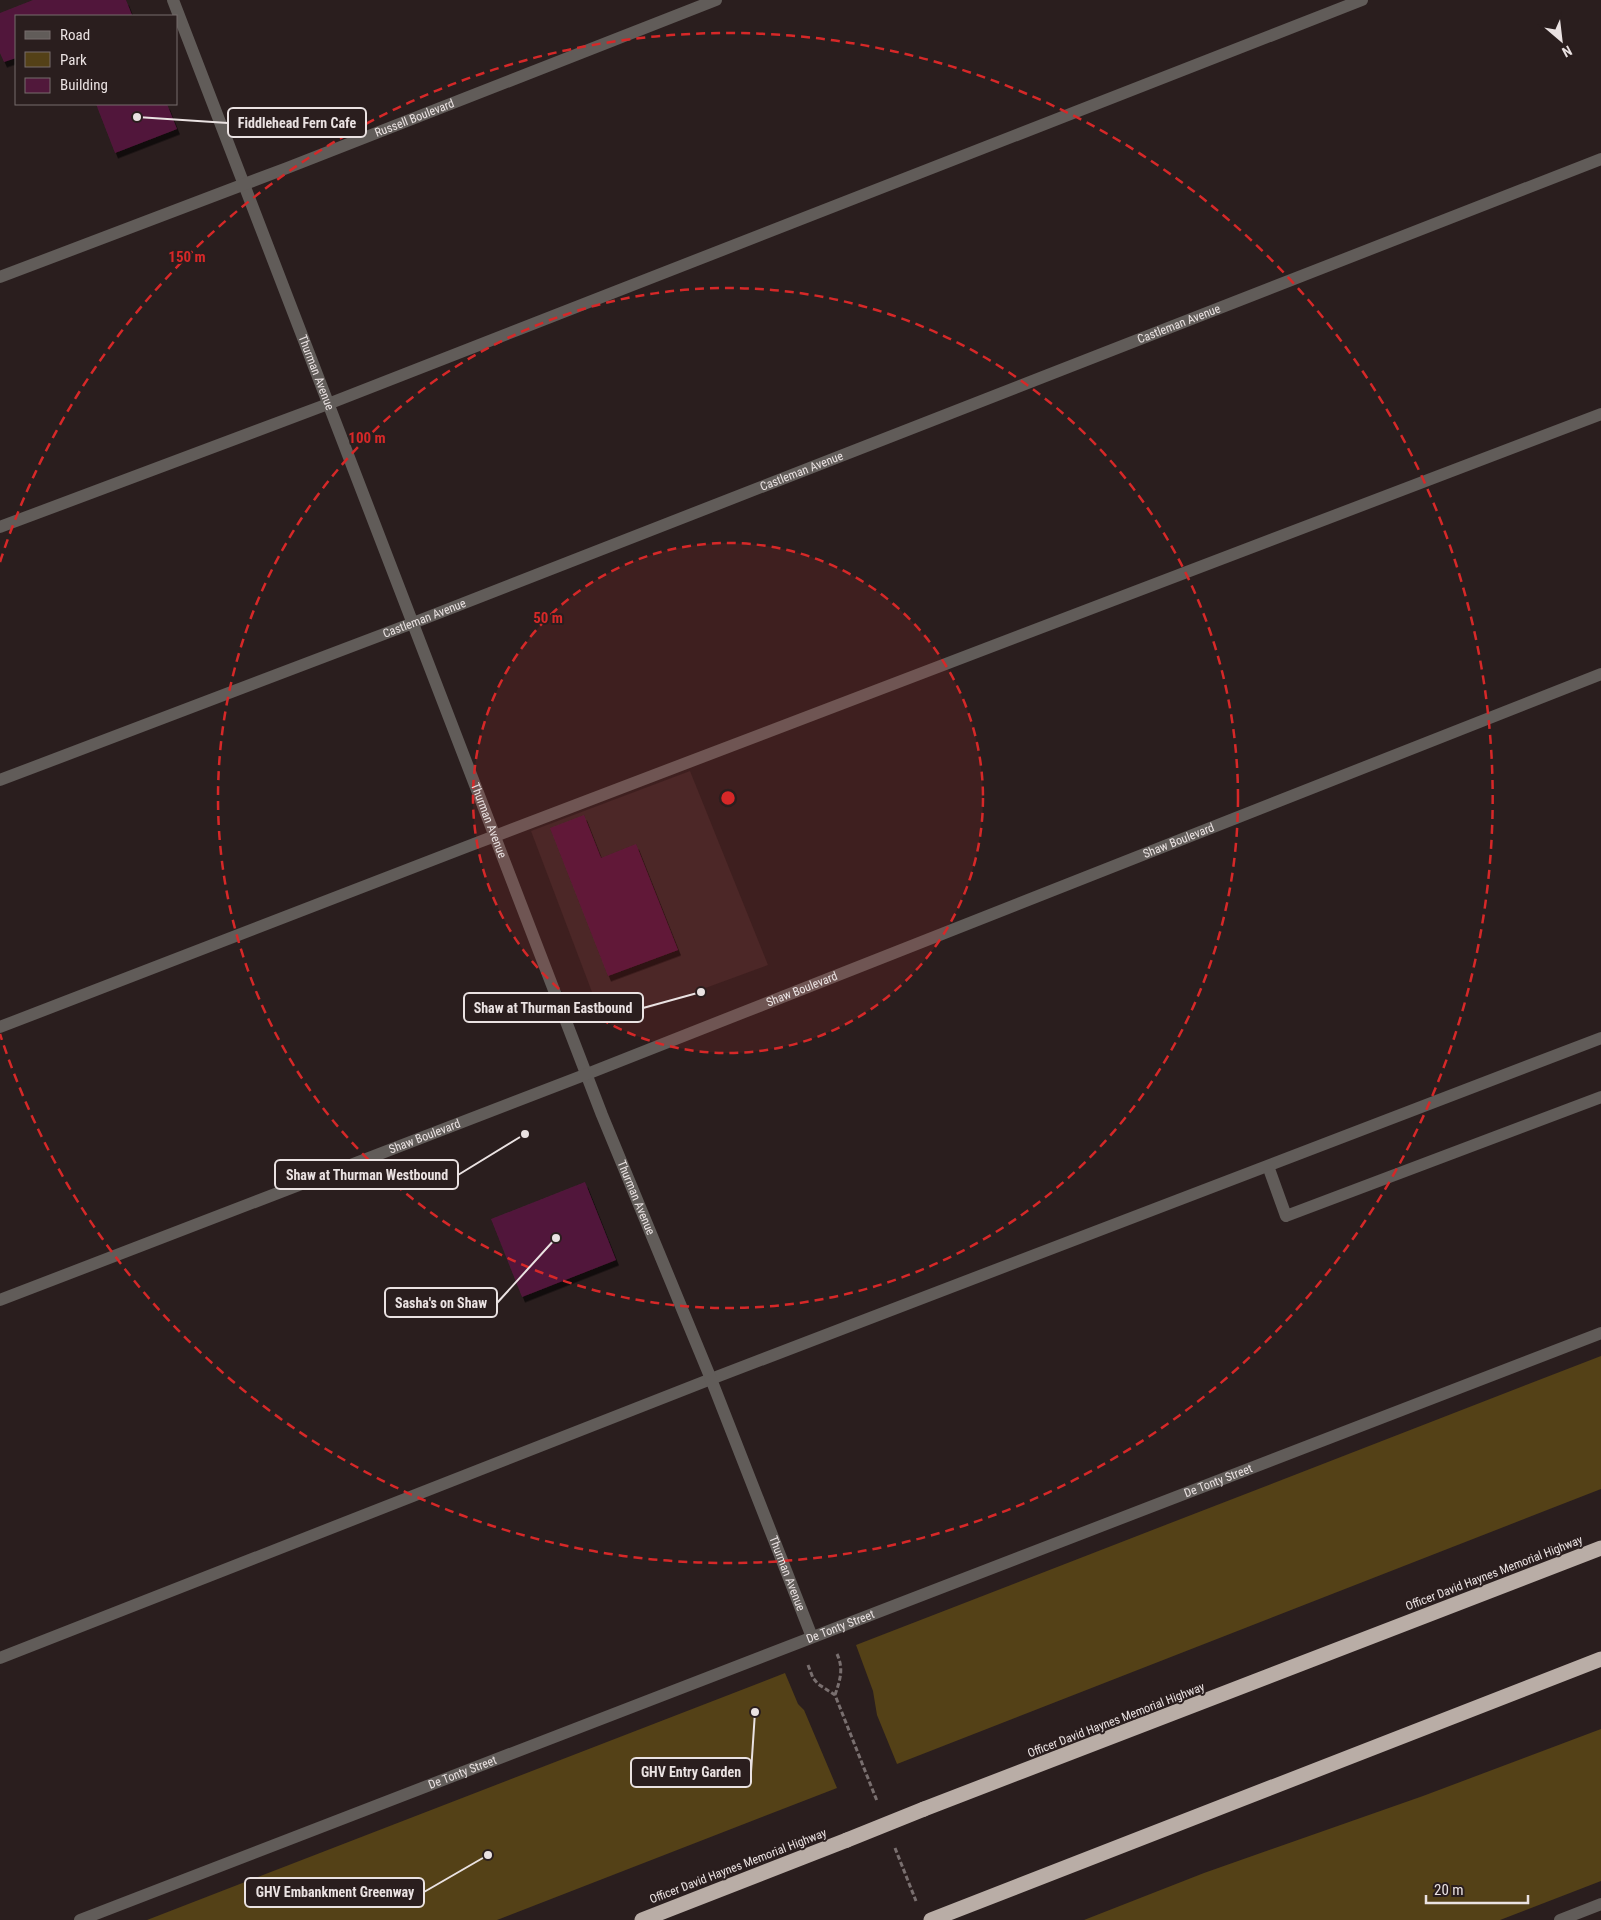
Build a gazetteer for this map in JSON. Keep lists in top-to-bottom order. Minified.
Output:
{"streets":{"highway":["Officer David Haynes Memorial Highway"],"street":["Russell Boulevard","Castleman Avenue","Thurman Avenue","Shaw Boulevard","De Tonty Street"]},"crossings":[["Russell Boulevard","Thurman Avenue"],["Castleman Avenue","Thurman Avenue"],["Thurman Avenue","Shaw Boulevard"],["Thurman Avenue","De Tonty Street"]],"places":["Fiddlehead Fern Cafe","Shaw at Thurman Eastbound","Shaw at Thurman Westbound","Sasha's on Shaw","GHV Entry Garden","GHV Embankment Greenway"],"legend":["Road","Park","Building"],"scale_bar":"20 m","north":"bottom right","rings":["150 m","100 m","50 m"]}
